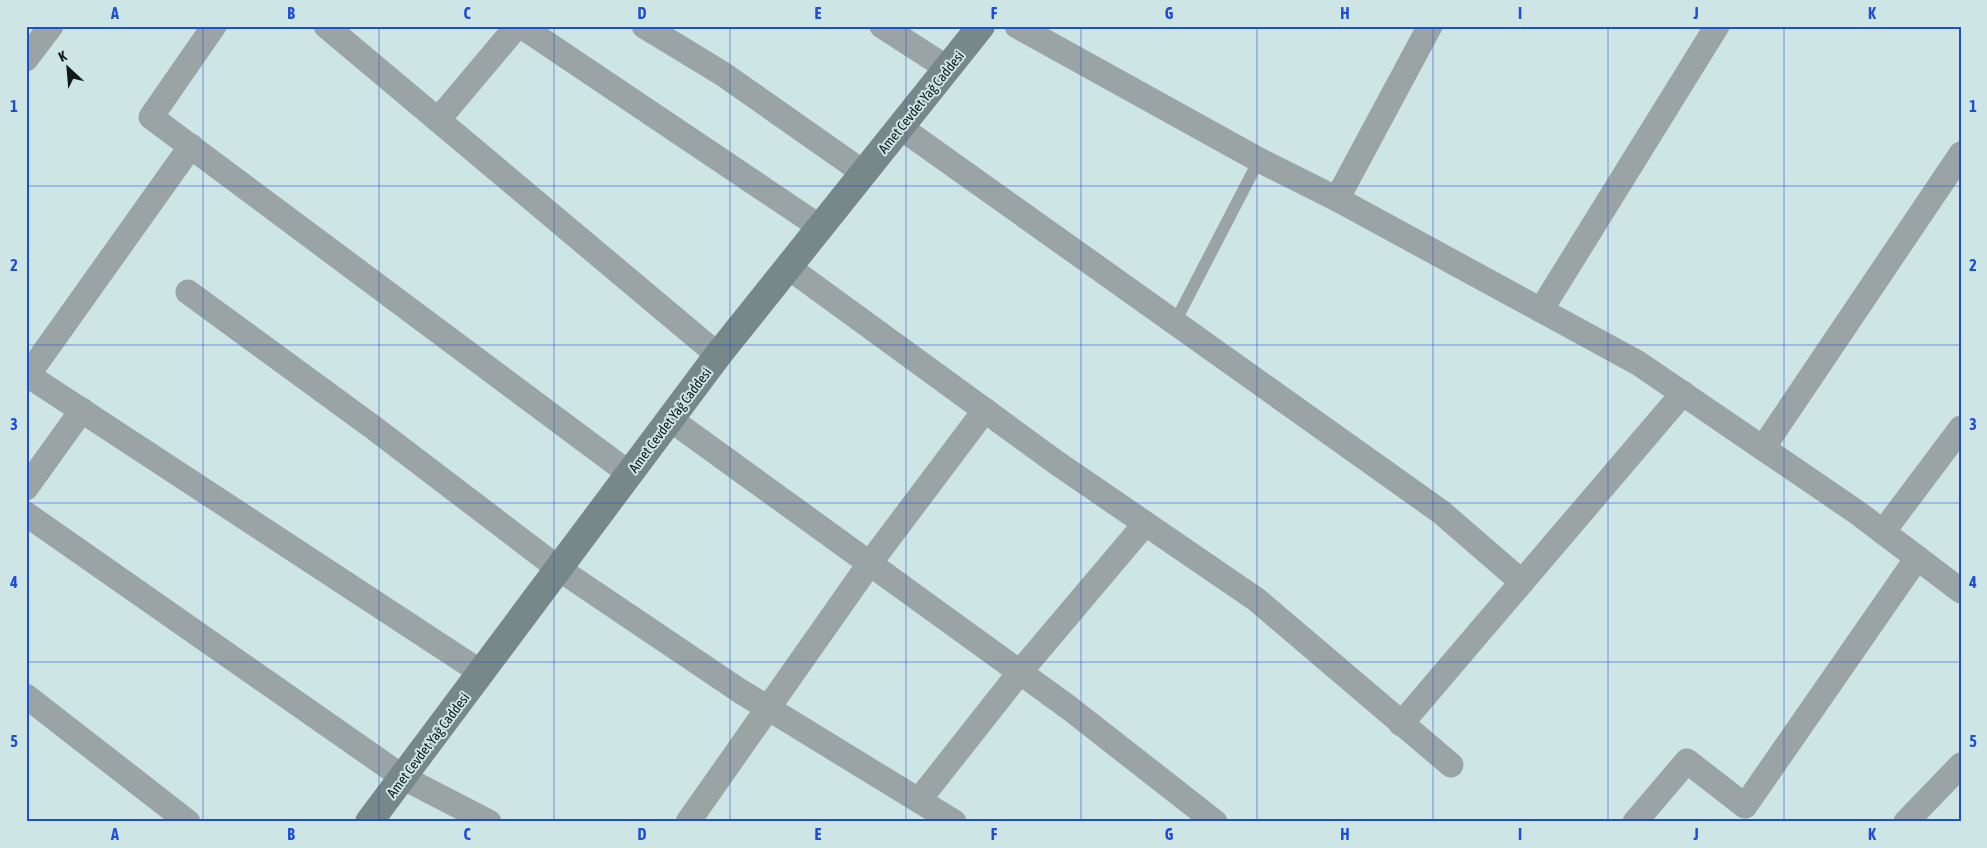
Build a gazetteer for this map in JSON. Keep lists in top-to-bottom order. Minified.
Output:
{"streets":{"main road":["Amet Cevdet Yağ Caddesi"]},"north":"top left","grid":{"columns":["A","B","C","D","E","F","G","H","I","J","K"],"rows":["1","2","3","4","5"]}}
